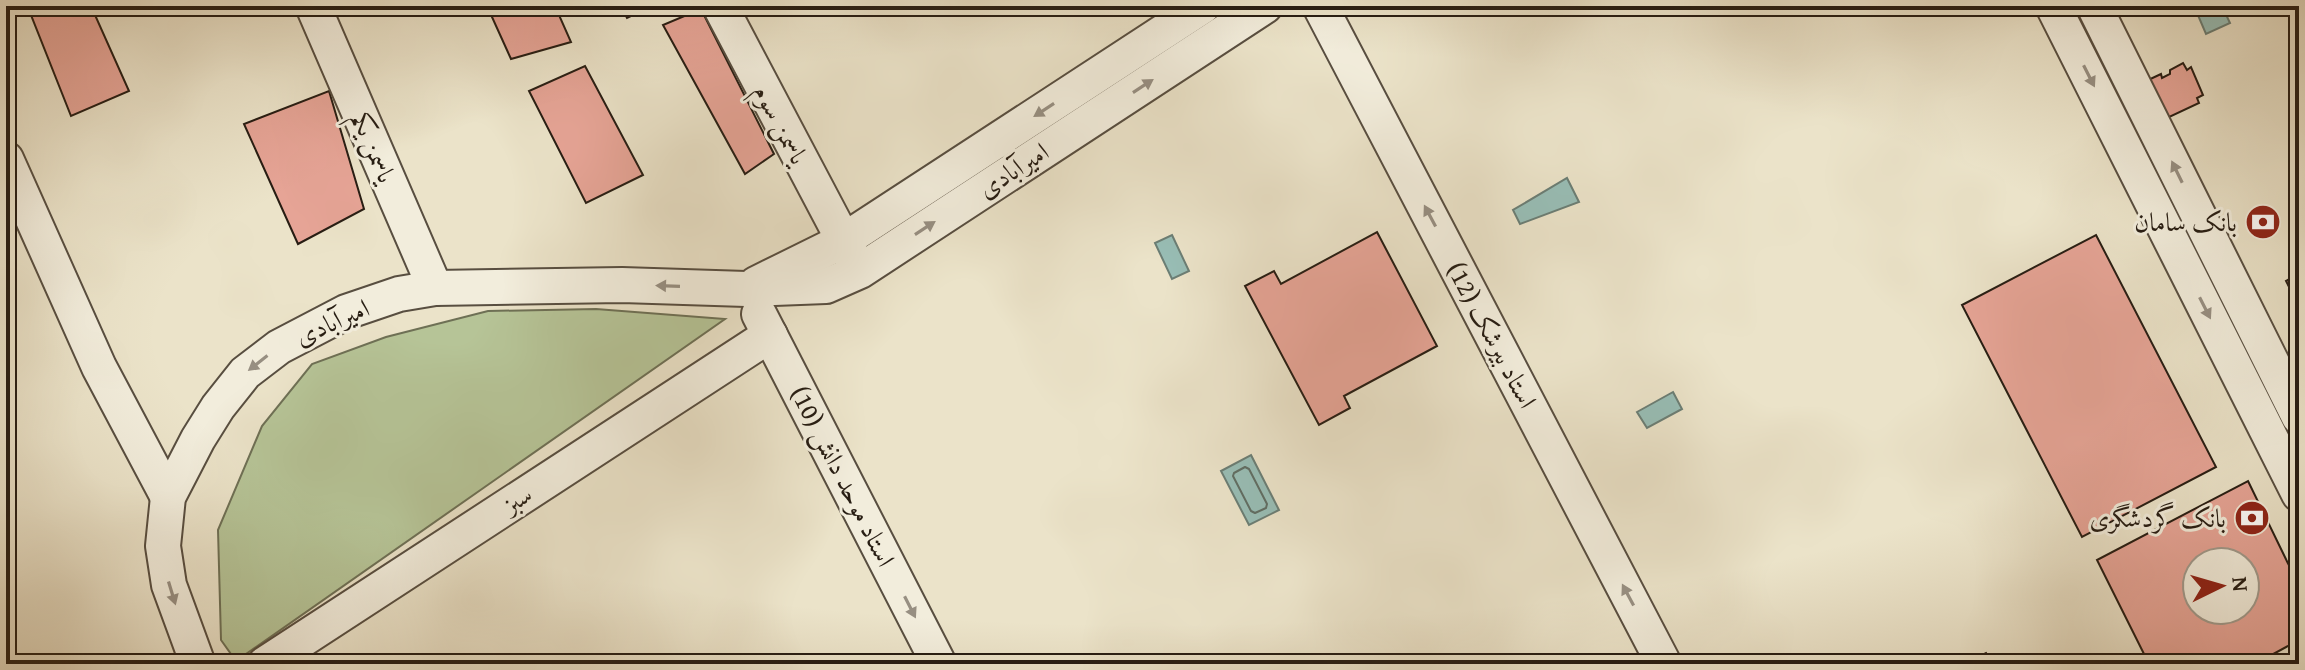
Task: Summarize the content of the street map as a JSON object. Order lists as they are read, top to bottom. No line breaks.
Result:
{"streets":{"street":["یاسمن سوم","یاسمن یکم","امیرآبادی","استاد بیرشک (12)","استاد موحد دانش (10)","سبز"]},"crossings":[["یاسمن سوم","امیرآبادی"],["یاسمن یکم","امیرآبادی"],["امیرآبادی","استاد موحد دانش (10)"],["استاد موحد دانش (10)","سبز"]],"one_way":["استاد بیرشک (12)","استاد موحد دانش (10)"],"places":{"bank":["بانک سامان","بانک گردشگری"]},"north":"right"}
